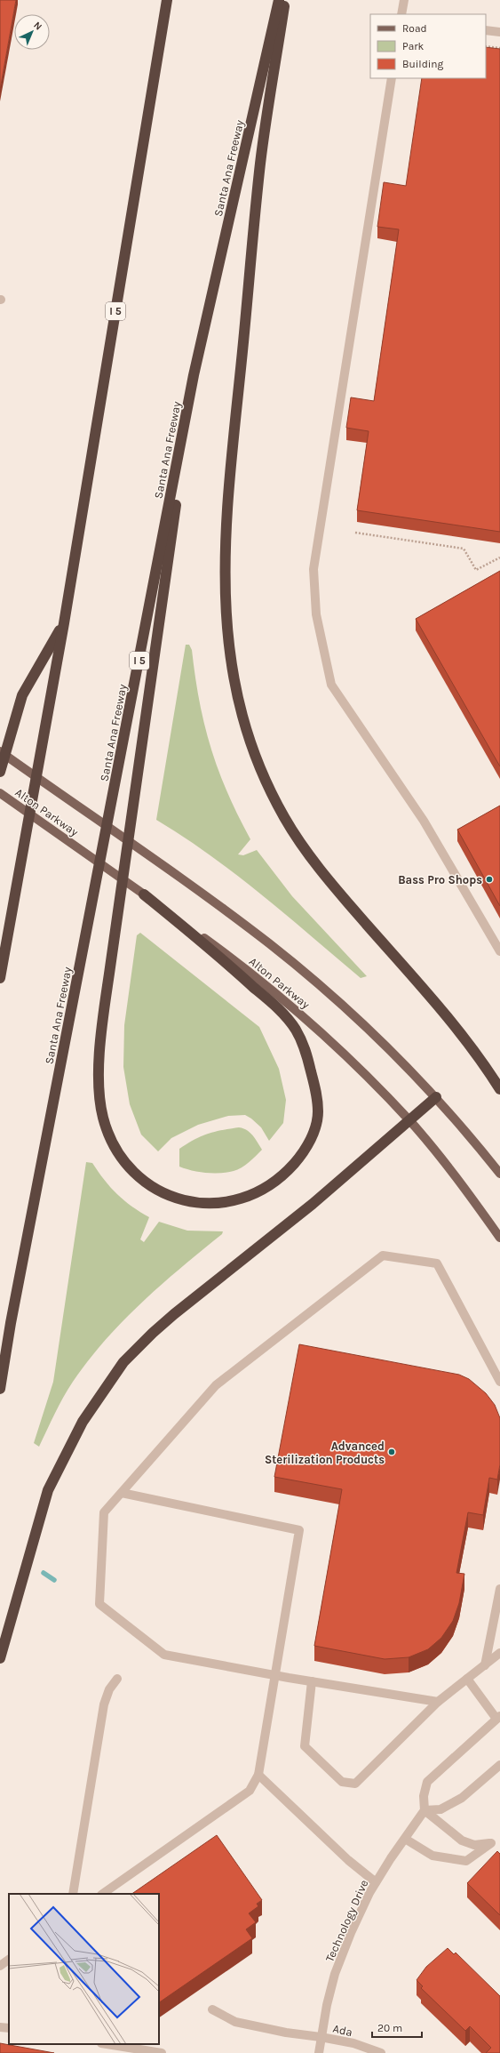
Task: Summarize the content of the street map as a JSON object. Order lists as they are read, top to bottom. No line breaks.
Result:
{"streets":{"highway":["Santa Ana Freeway","I 5"],"main road":["Alton Parkway"],"street":["Technology Drive","Ada"]},"crossings":[["Technology Drive","Ada"]],"places":["Bass Pro Shops","Advanced Sterilization Products"],"legend":["Road","Park","Building"],"scale_bar":"20 m","north":"top right"}
